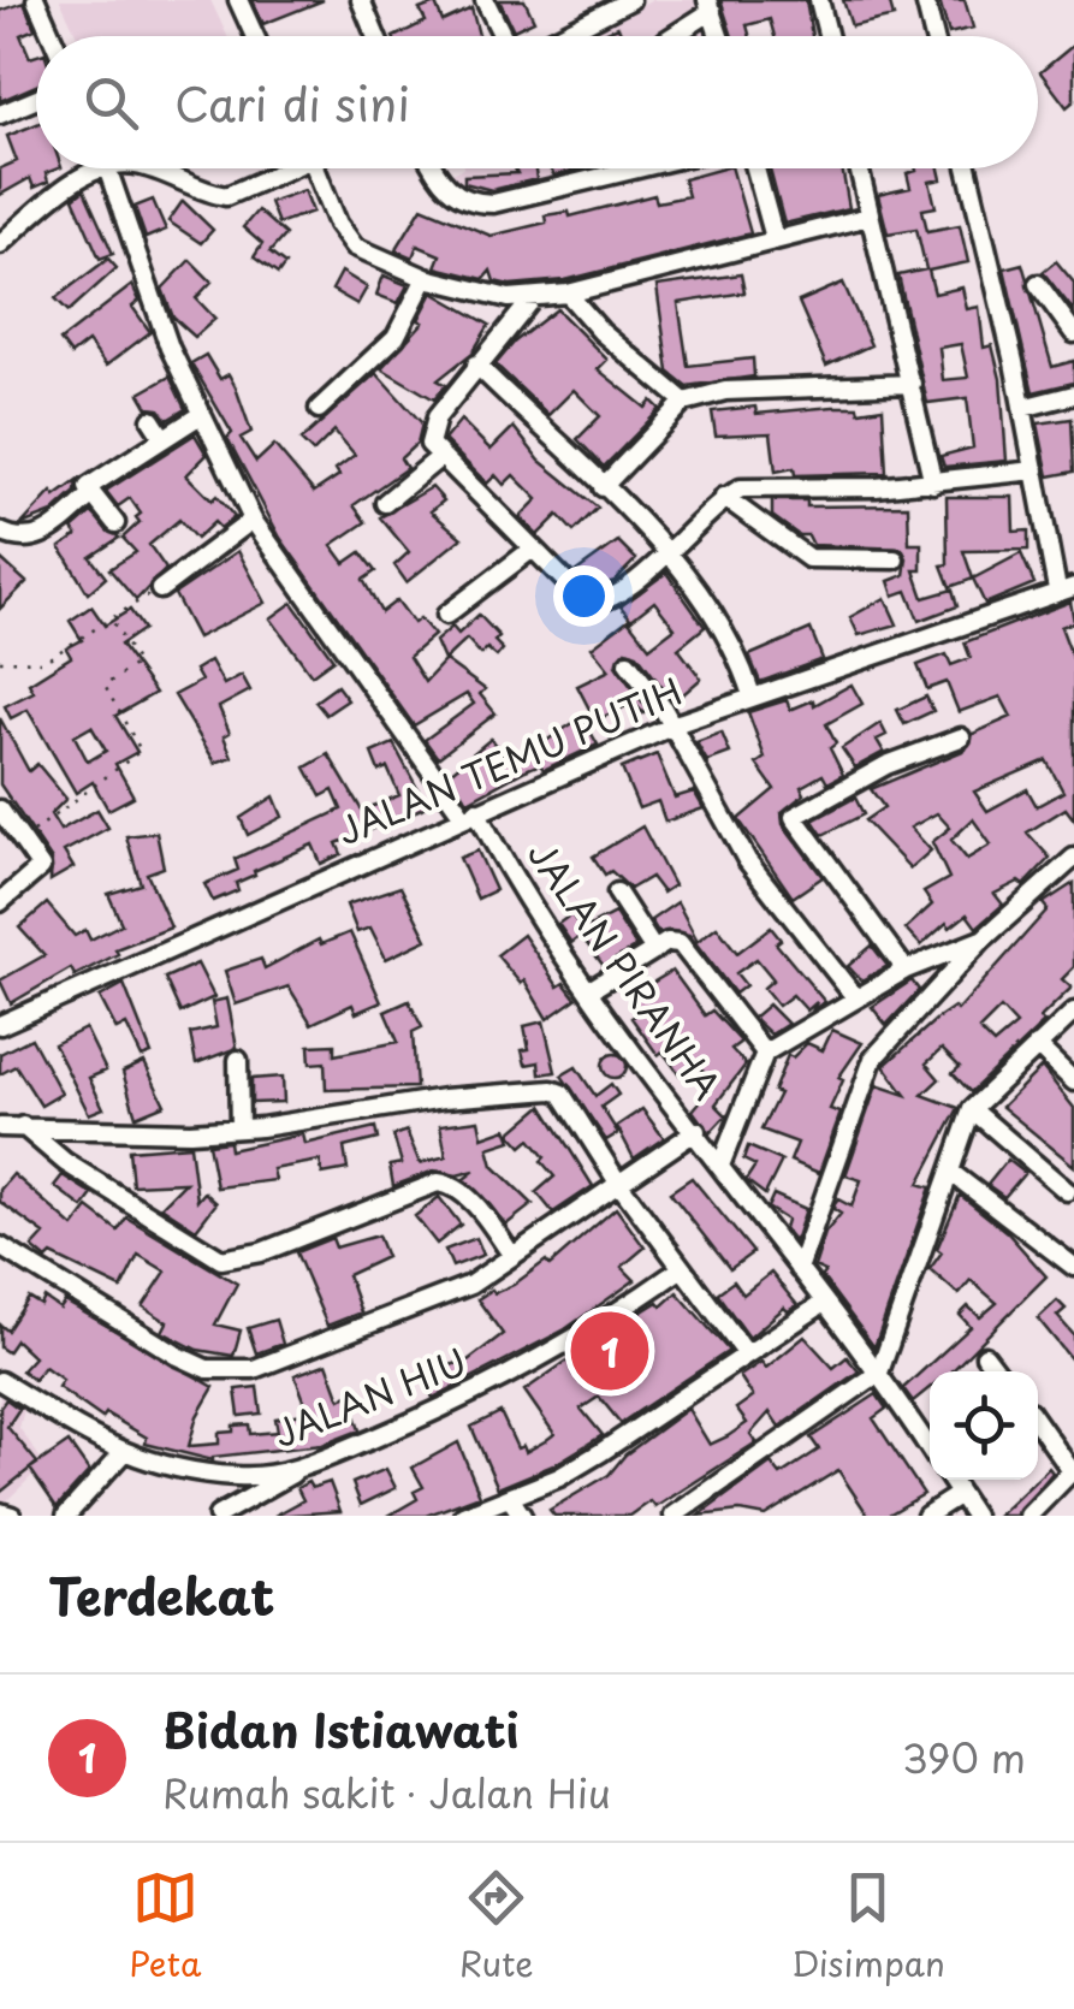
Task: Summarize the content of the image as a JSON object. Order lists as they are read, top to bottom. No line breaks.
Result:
{"streets":{"street":["JALAN TEMU PUTIH","JALAN PIRANHA","JALAN HIU"]},"crossings":[["JALAN TEMU PUTIH","JALAN PIRANHA"]],"page":{"search":"Cari di sini","pins":"1","heading":"Terdekat","list":[{"mark":"1","name":"Bidan Istiawati","note":"Rumah sakit · Jalan Hiu","value":"390 m"}],"nav":["Peta","Rute","Disimpan"]}}
